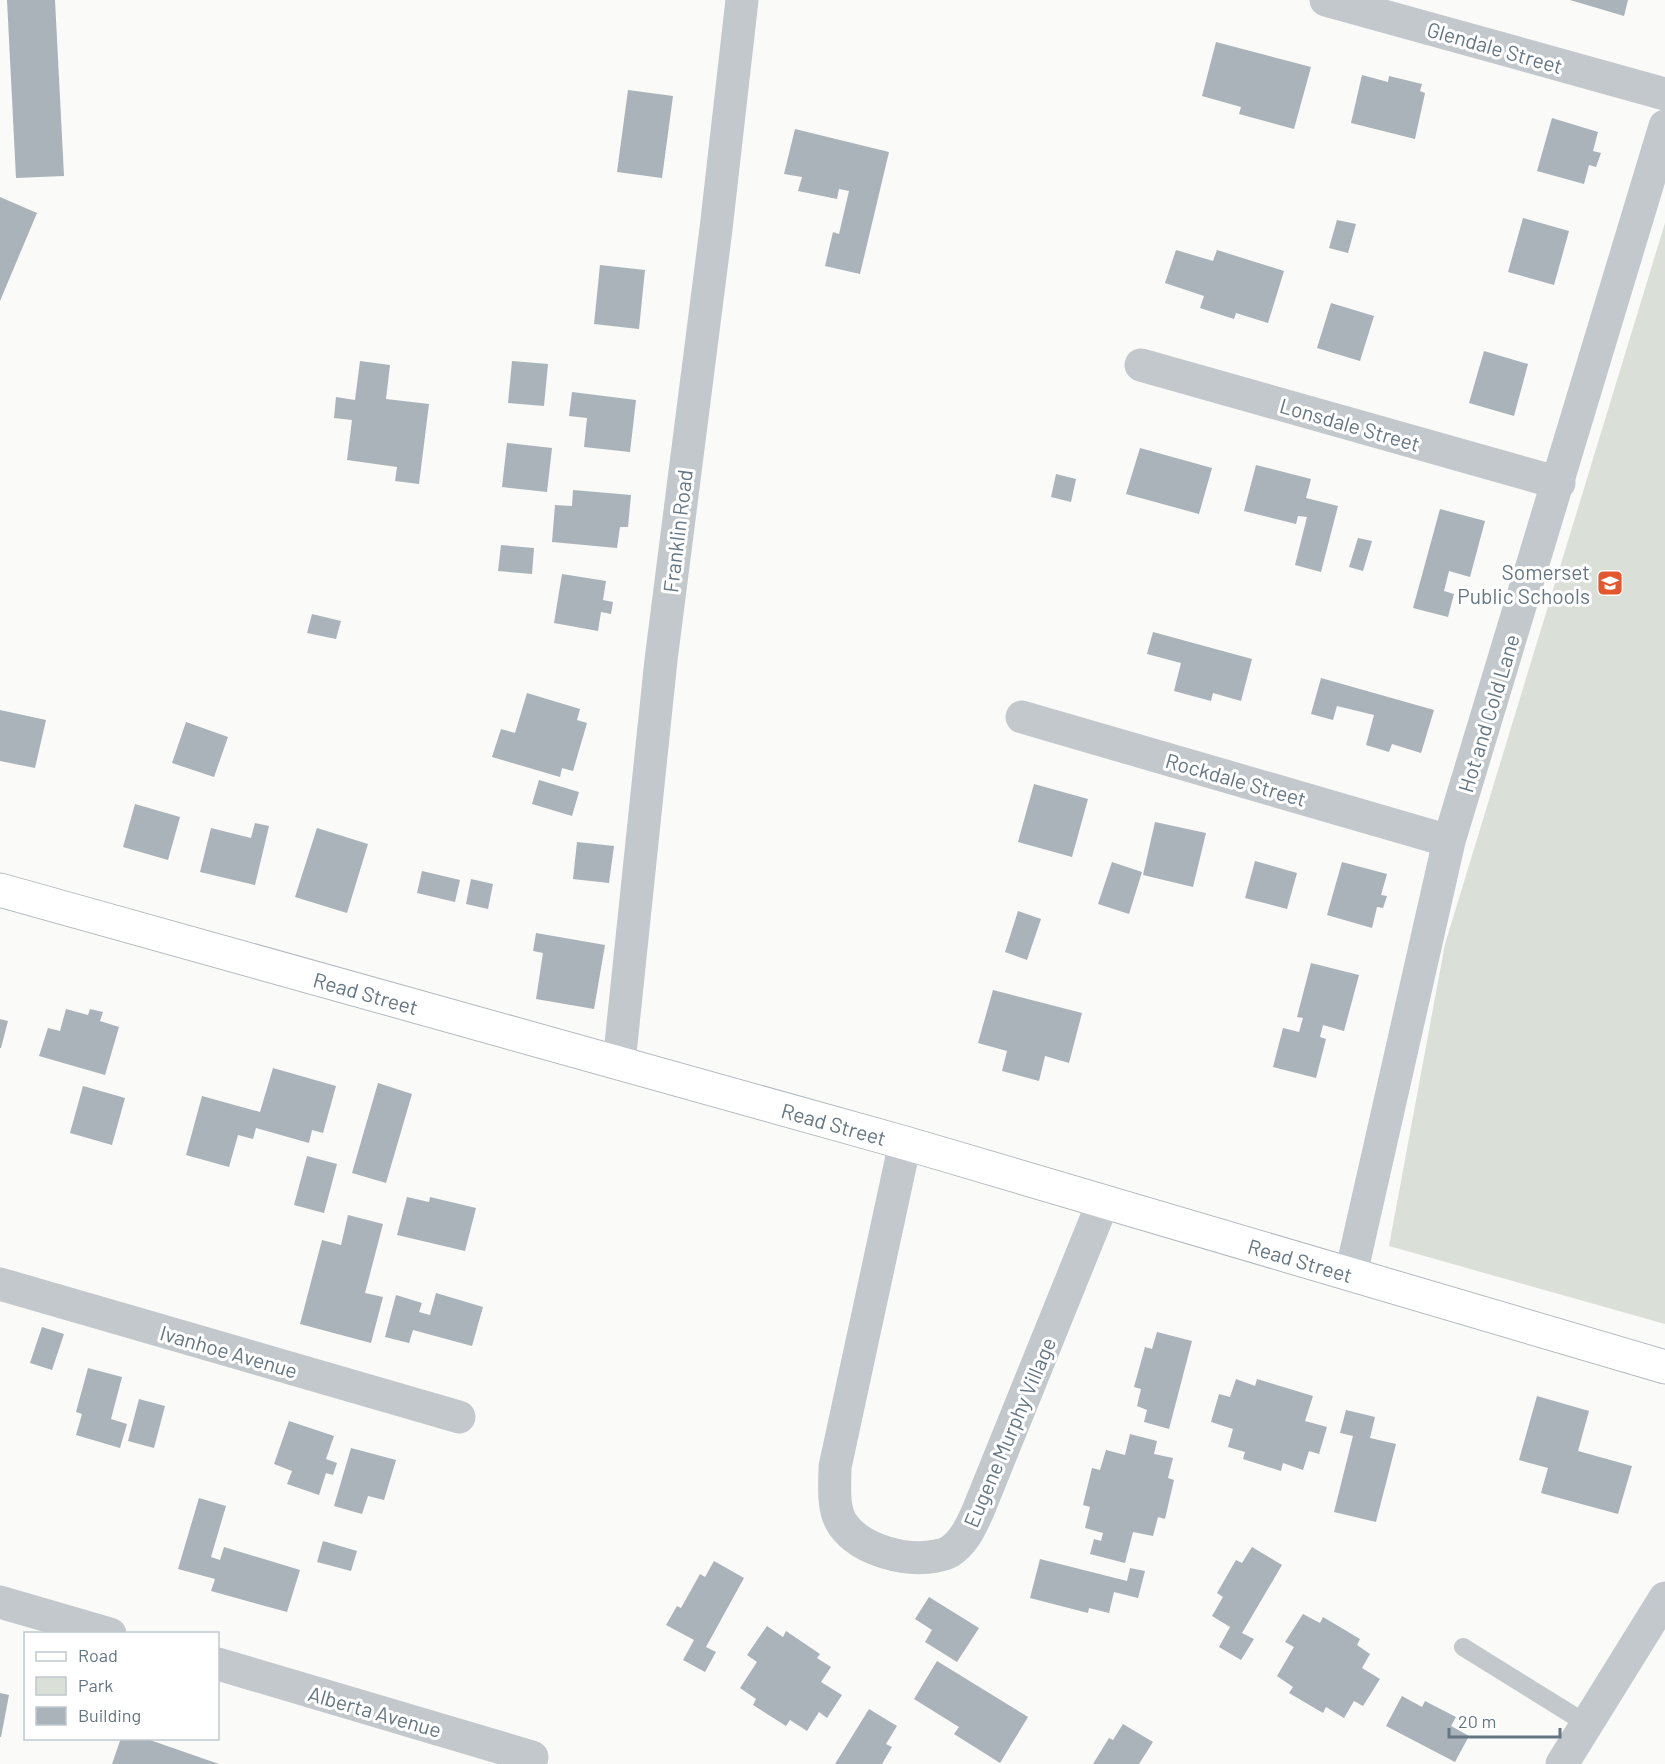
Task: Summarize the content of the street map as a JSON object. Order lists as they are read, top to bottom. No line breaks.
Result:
{"streets":{"main road":["Read Street"],"street":["Glendale Street","Lonsdale Street","Franklin Road","Hot and Cold Lane","Rockdale Street","Ivanhoe Avenue","Eugene Murphy Village","Alberta Avenue"]},"crossings":[["Lonsdale Street","Hot and Cold Lane"],["Franklin Road","Read Street"],["Hot and Cold Lane","Rockdale Street"],["Hot and Cold Lane","Read Street"],["Read Street","Eugene Murphy Village"]],"places":{"school or university":["Somerset Public Schools"]},"legend":["Road","Park","Building"],"scale_bar":"20 m"}
